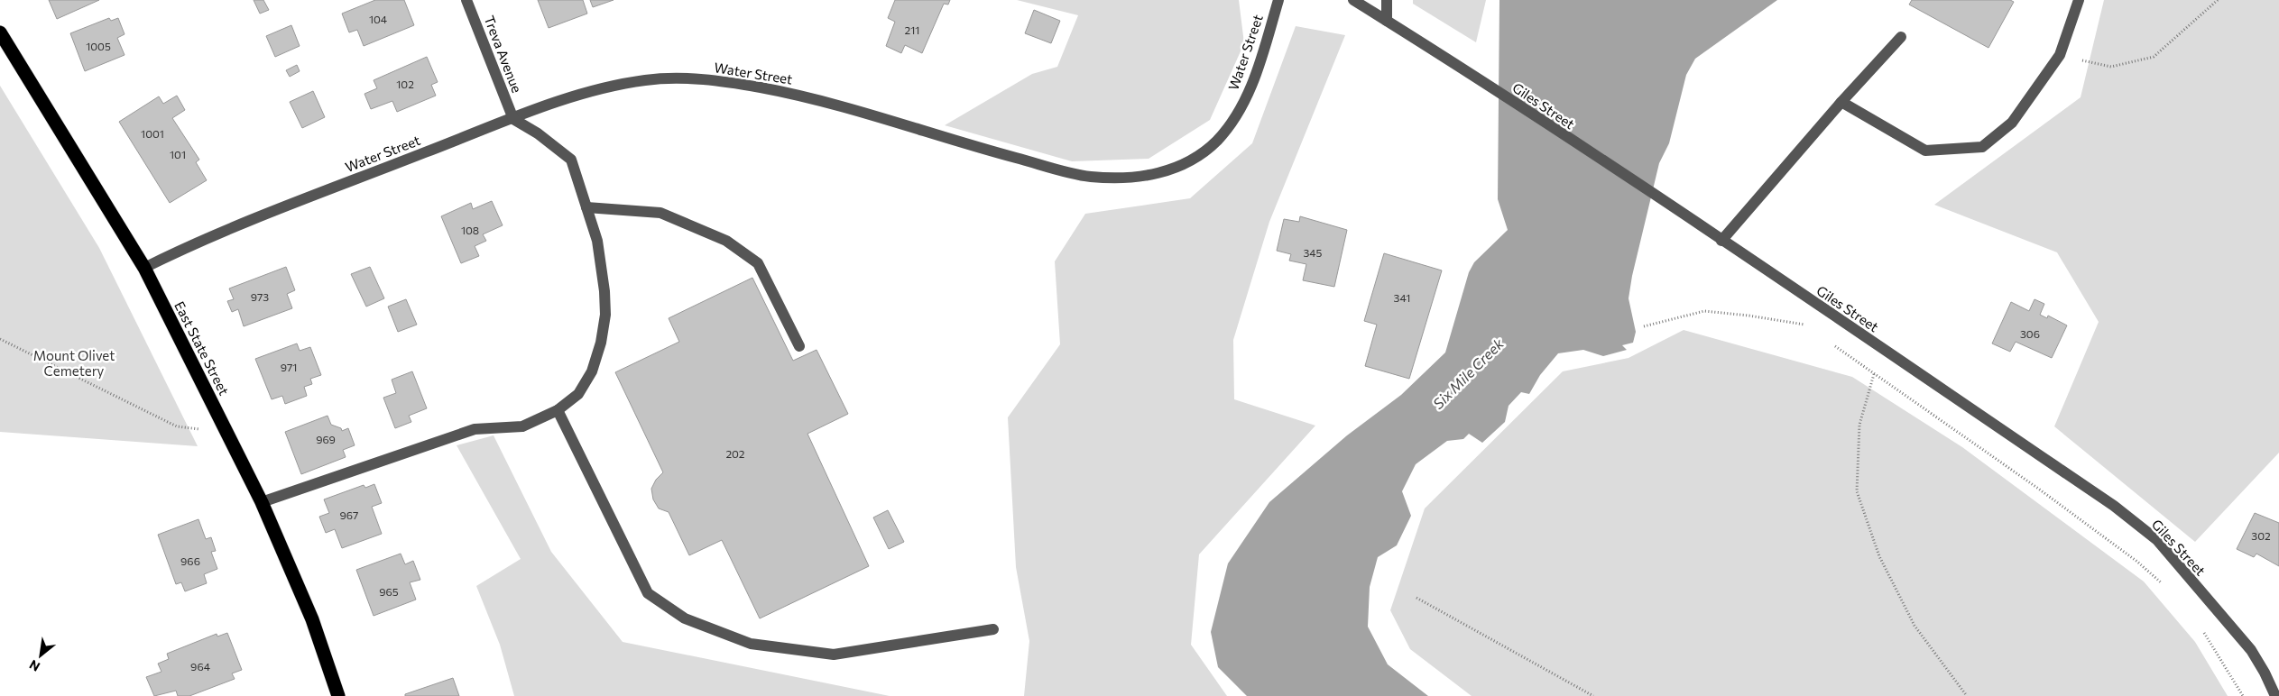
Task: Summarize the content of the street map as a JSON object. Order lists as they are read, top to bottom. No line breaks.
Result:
{"streets":{"highway":["East State Street"],"street":["Water Street","Treva Avenue","Giles Street"]},"crossings":[["Water Street","Treva Avenue"],["Water Street","East State Street"]],"water":["Six Mile Creek"],"parks":["Mount Olivet Cemetery"],"house_numbers":["104","211","1005","102","1001","101","108","345","973","341","306","971","969","202","967","302","966","965","964"],"north":"bottom left"}
